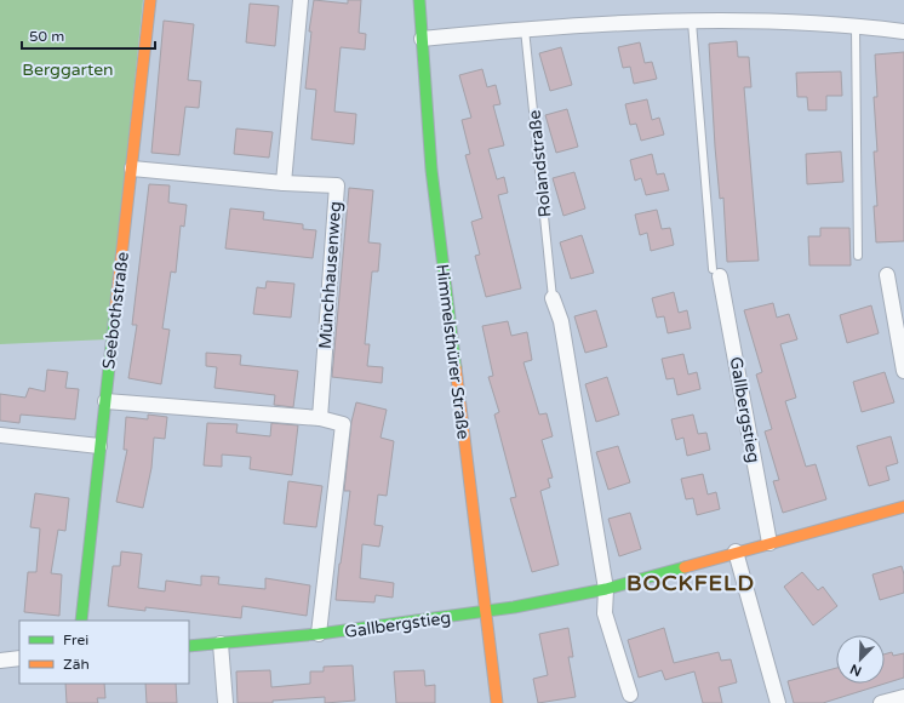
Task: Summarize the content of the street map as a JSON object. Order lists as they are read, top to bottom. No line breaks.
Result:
{"streets":{"street":["Münchhausenweg","Seebothstraße","Himmelsthürer Straße","Gallbergstieg"],"lane":["Rolandstraße"]},"crossings":[["Münchhausenweg","Seebothstraße"],["Himmelsthürer Straße","Gallbergstieg"]],"districts":["BOCKFELD"],"parks":["Berggarten"],"legend":["Frei","Zäh"],"scale_bar":"50 m","north":"bottom left"}
